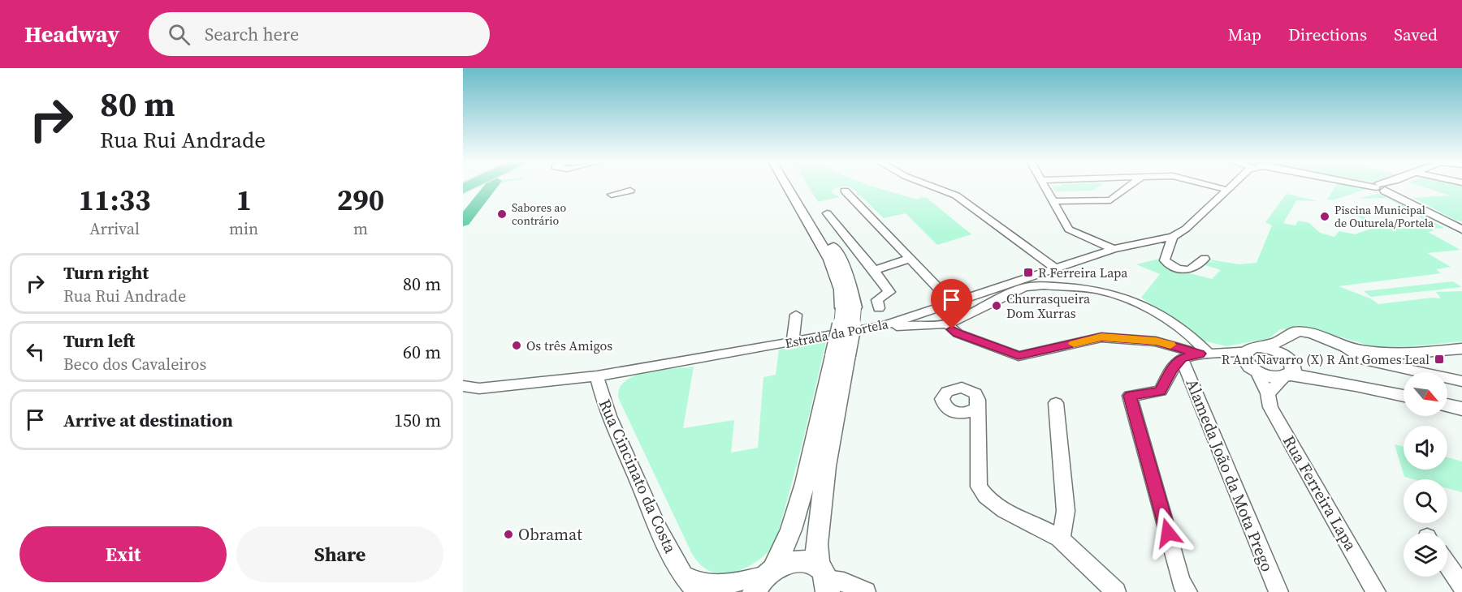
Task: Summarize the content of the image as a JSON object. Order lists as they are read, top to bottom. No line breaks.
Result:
{"streets":{"street":["Estrada da Portela","Alameda João da Mota Prego","Rua Cincinato da Costa","Rua Ferreira Lapa"]},"crossings":[["Estrada da Portela","Rua Cincinato da Costa"]],"places":{"other":["Sabores ao contrário","Piscina Municipal de Outurela/Portela","Churrasqueira Dom Xurras","Os três Amigos","Obramat"],"transit":["R Ferreira Lapa","R Ant Navarro (X) R Ant Gomes Leal"]},"north":"bottom right","page":{"header":"Headway","search":"Search here","nav":["Map","Directions","Saved"],"turn":["80 m","Rua Rui Andrade"],"eta":["11:33","Arrival","1","min","290","m"],"list":[{"name":"Turn right","note":"Rua Rui Andrade","value":"80 m"},{"name":"Turn left","note":"Beco dos Cavaleiros","value":"60 m"},{"name":"Arrive at destination","value":"150 m"}],"buttons":["Exit","Share"]}}
